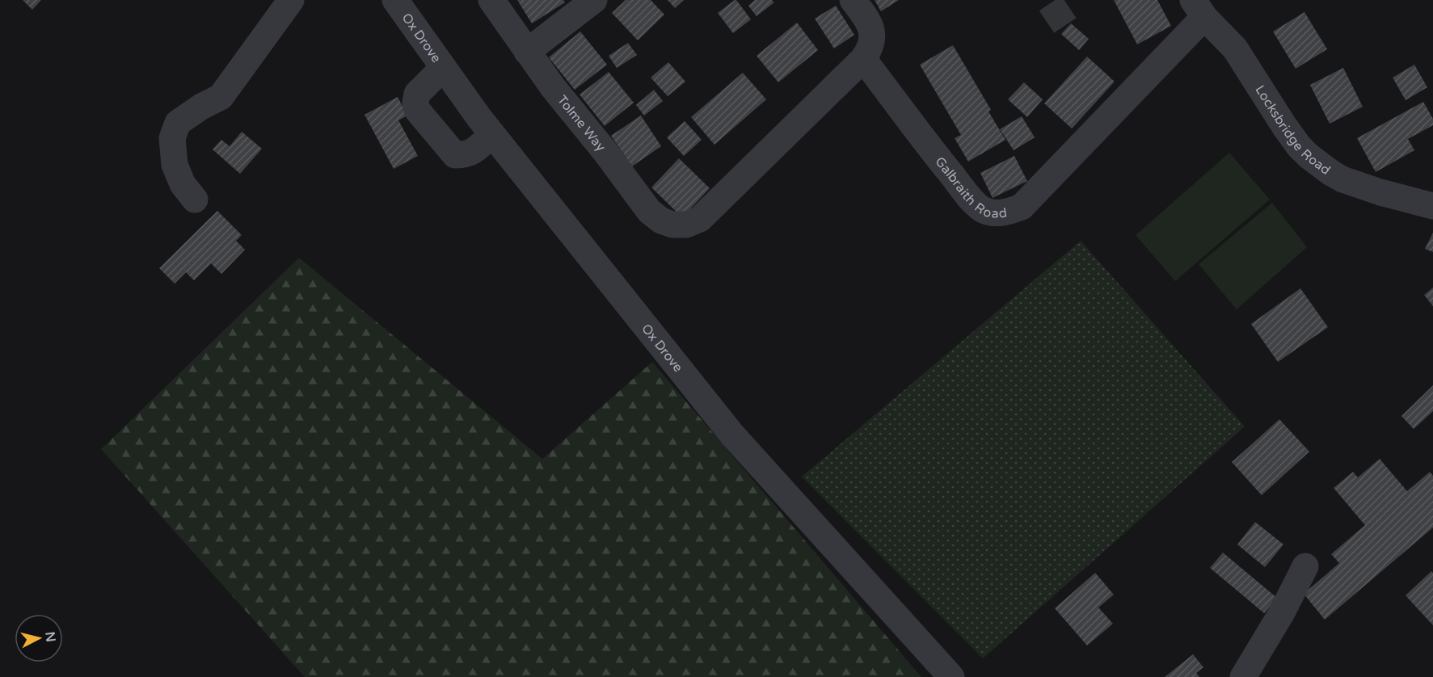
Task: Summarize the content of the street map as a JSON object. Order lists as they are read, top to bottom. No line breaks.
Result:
{"streets":{"street":["Ox Drove","Tolme Way","Locksbridge Road","Galbraith Road"]},"crossings":[["Tolme Way","Galbraith Road"],["Locksbridge Road","Galbraith Road"]],"north":"right"}
